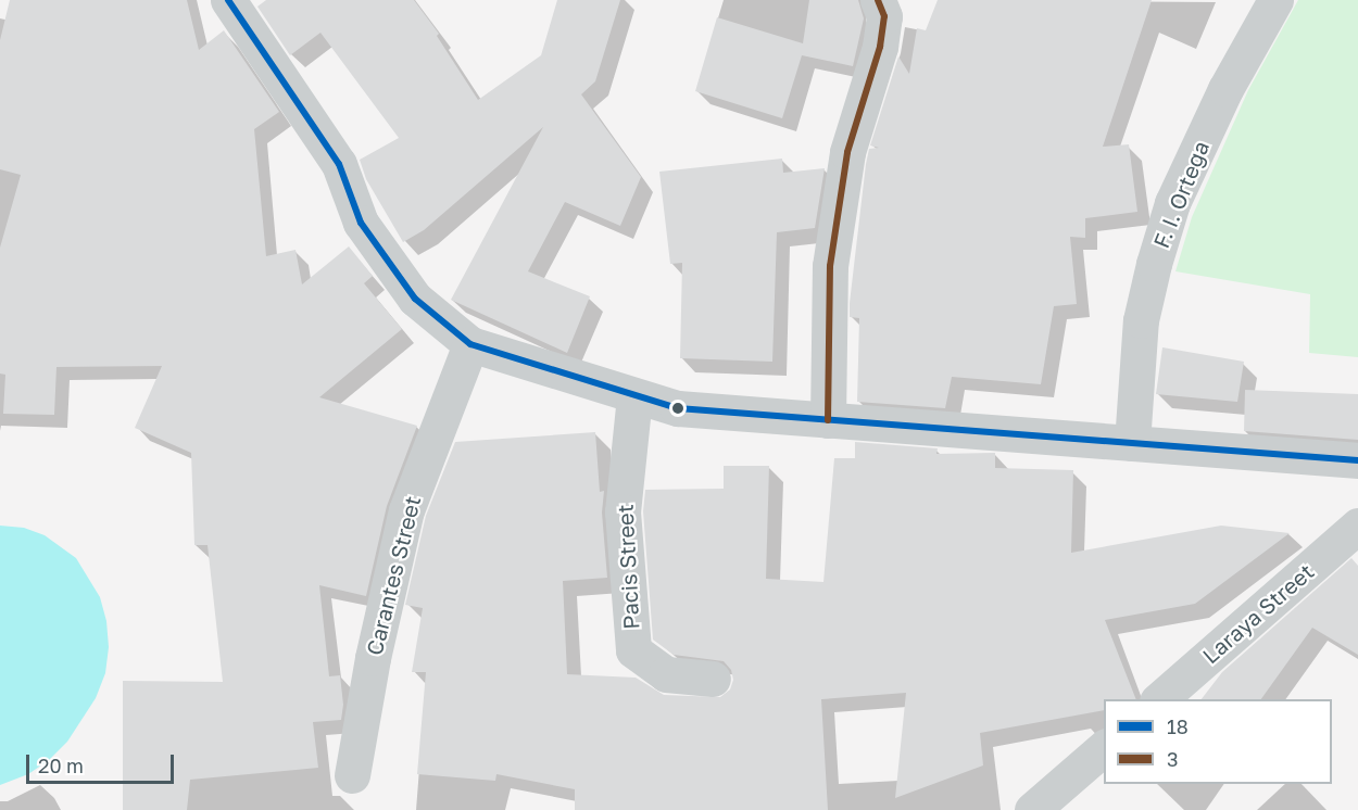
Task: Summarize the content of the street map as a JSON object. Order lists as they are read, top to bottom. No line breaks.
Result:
{"streets":{"street":["F. I. Ortega","Pacis Street","Carantes Street","Laraya Street"]},"lines":["transit line 18","transit line 3"],"legend":["18","3"],"scale_bar":"20 m"}
